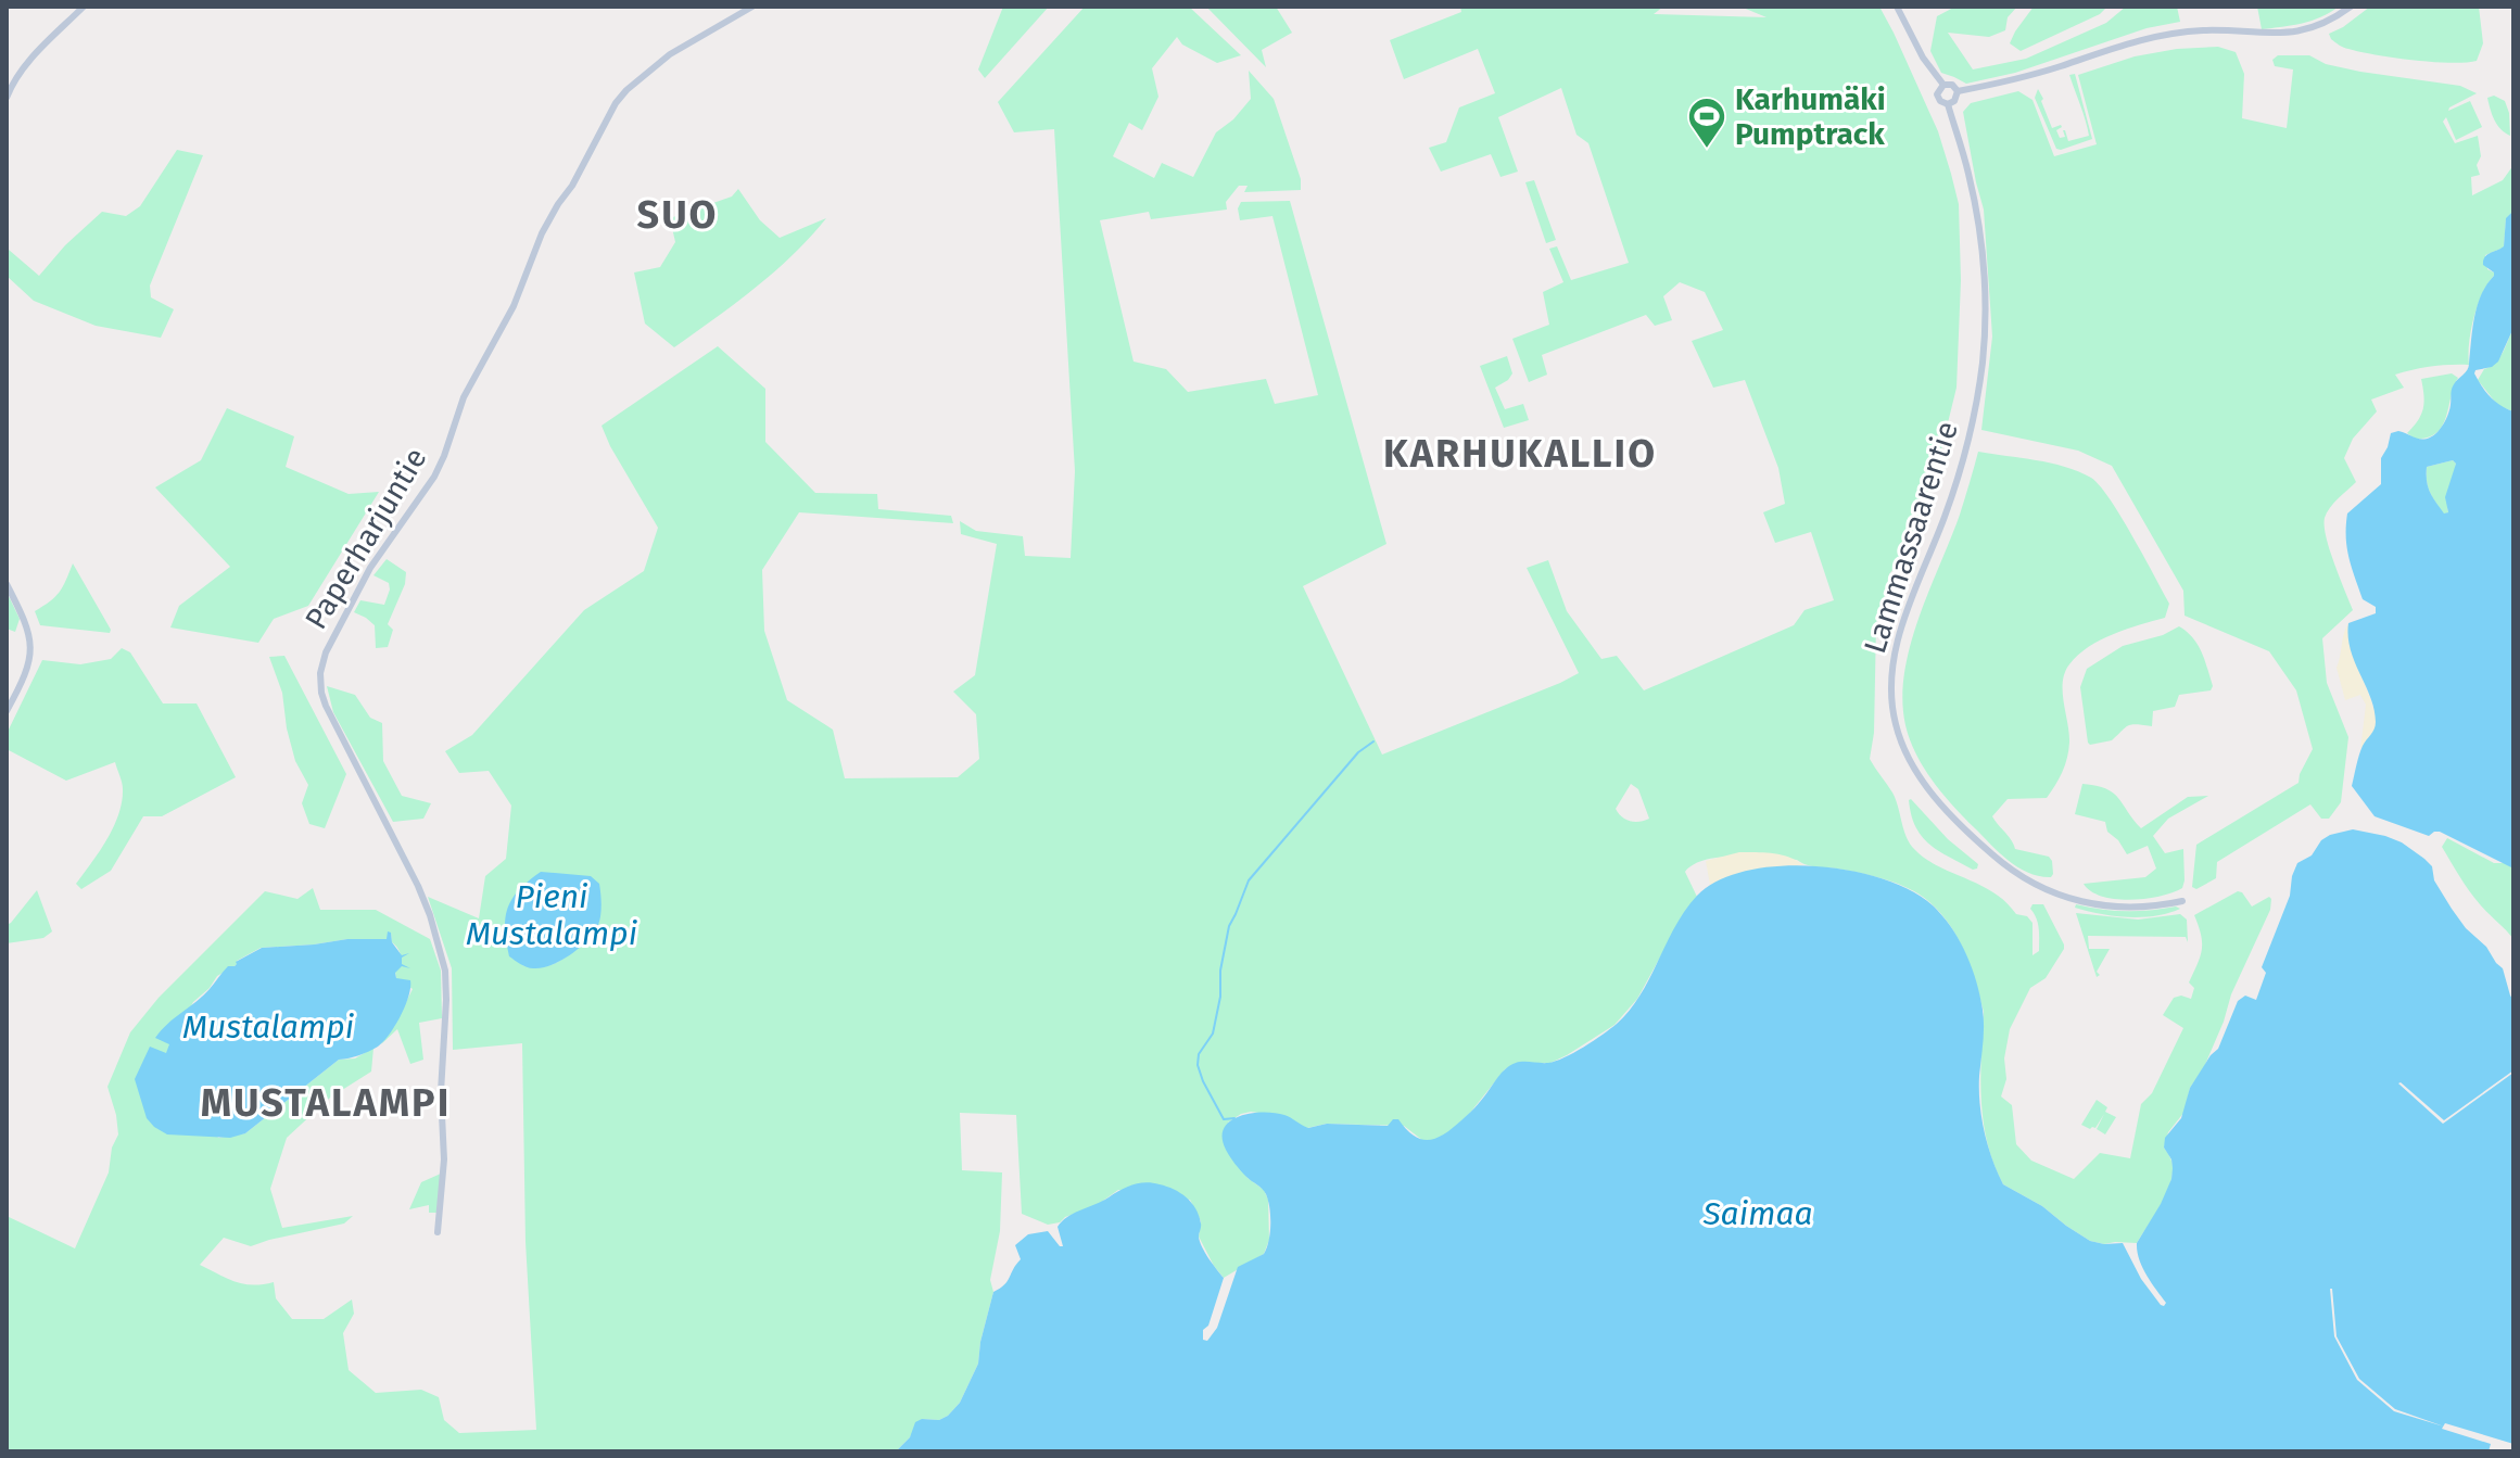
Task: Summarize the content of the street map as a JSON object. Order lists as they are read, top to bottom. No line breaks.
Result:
{"streets":{"street":["Lammassaarentie","Paperharjuntie"]},"districts":["SUO","KARHUKALLIO","MUSTALAMPI"],"water":["Pieni Mustalampi","Mustalampi","Saimaa"],"places":{"sports":["Karhumäki Pumptrack"]}}
